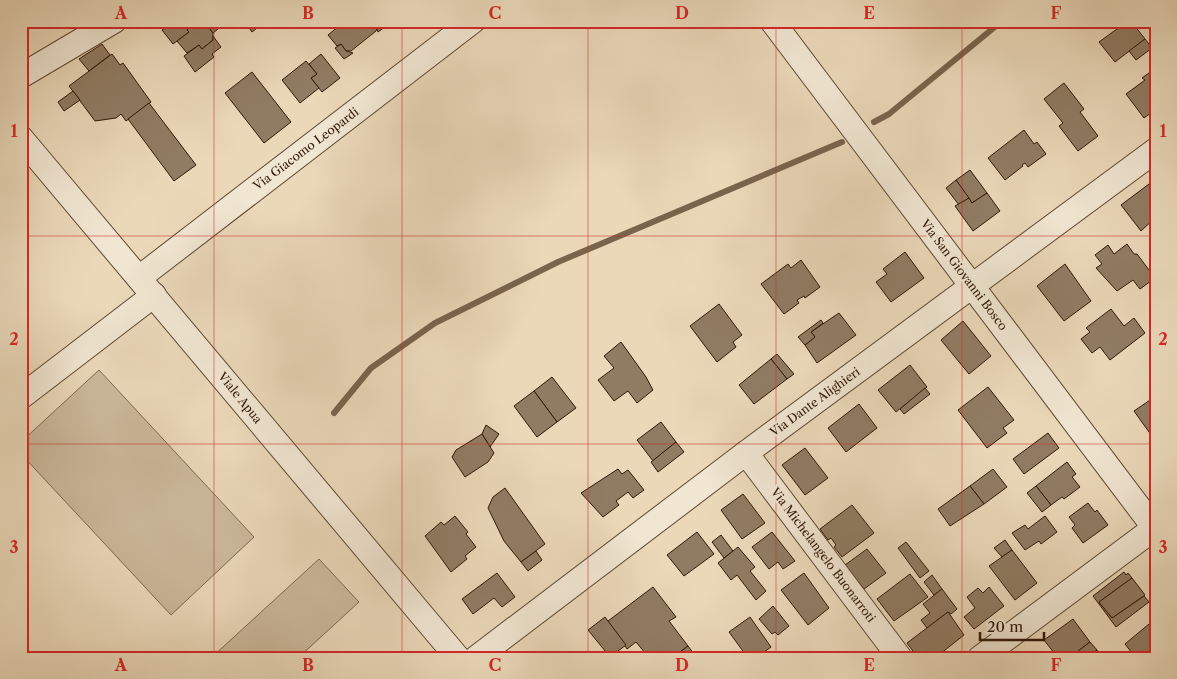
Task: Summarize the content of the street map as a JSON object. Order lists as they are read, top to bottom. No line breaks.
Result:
{"streets":{"street":["Via Giacomo Leopardi","Via San Giovanni Bosco","Viale Apua","Via Dante Alighieri","Via Michelangelo Buonarroti"]},"crossings":[["Via Giacomo Leopardi","Viale Apua"],["Via San Giovanni Bosco","Via Dante Alighieri"],["Via Dante Alighieri","Via Michelangelo Buonarroti"]],"scale_bar":"20 m","grid":{"columns":["A","B","C","D","E","F"],"rows":["1","2","3"]}}
